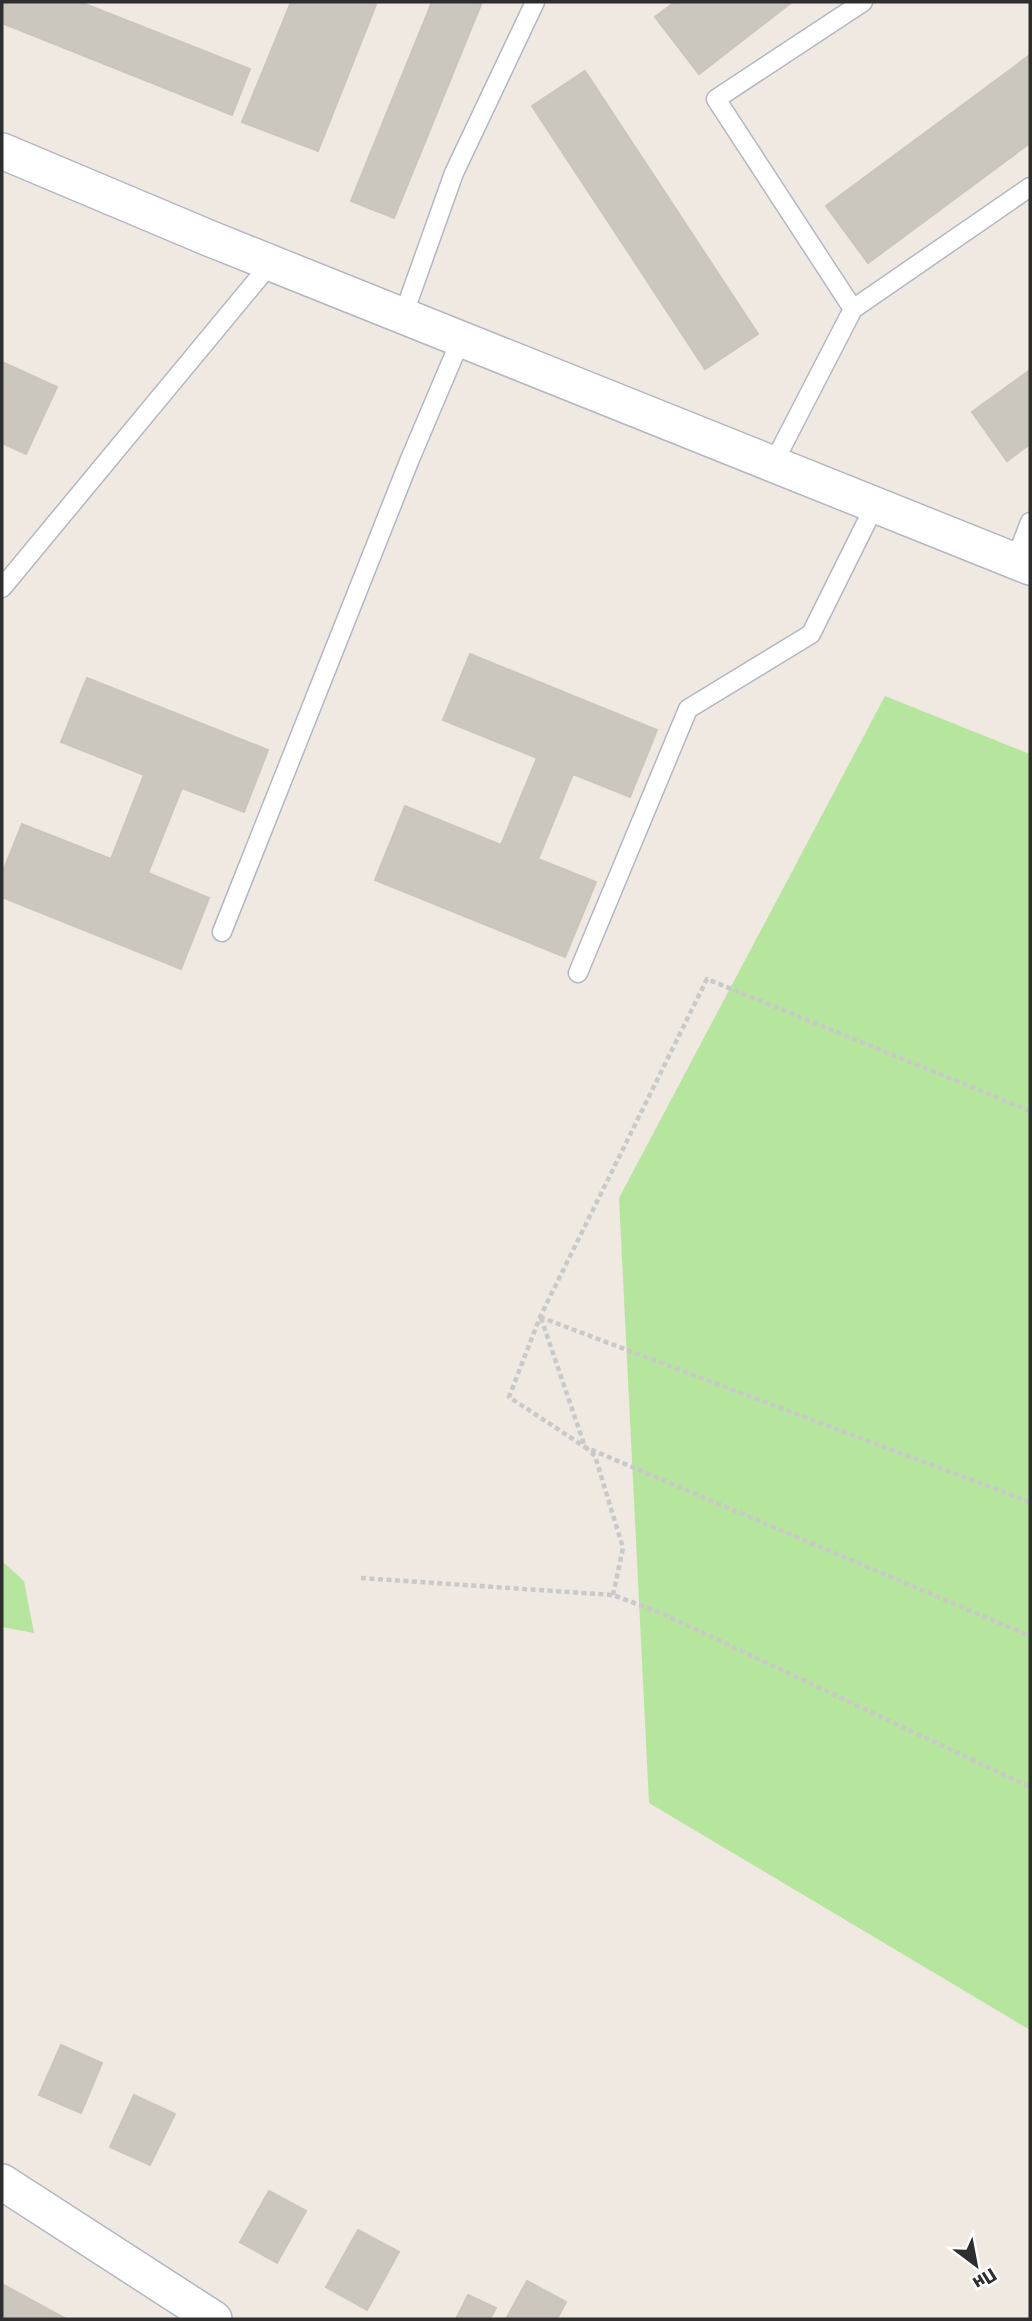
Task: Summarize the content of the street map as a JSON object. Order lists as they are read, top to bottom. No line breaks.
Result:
{"north":"bottom right"}
